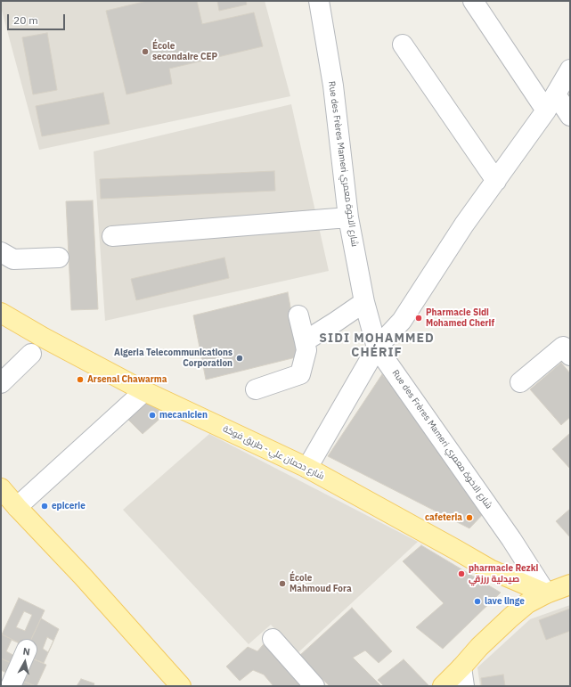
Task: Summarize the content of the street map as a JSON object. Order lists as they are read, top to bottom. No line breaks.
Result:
{"streets":{"main road":["شارع دحمان علي - طريق فوكة"],"street":["Rue des Frères Mameri شارع الاخوة معمري"]},"crossings":[["Rue des Frères Mameri شارع الاخوة معمري","شارع دحمان علي - طريق فوكة"]],"districts":["SIDI MOHAMMED CHÉRIF"],"places":["École secondaire CEP","Pharmacie Sidi Mohamed Cherif","Algeria Telecommunications Corporation","Arsenal Chawarma","mecanicien","epicerie","cafeteria","pharmacie Rezki صيدلية ررزقي","École Mahmoud Fora","lave linge"],"scale_bar":"20 m","north":"top"}
